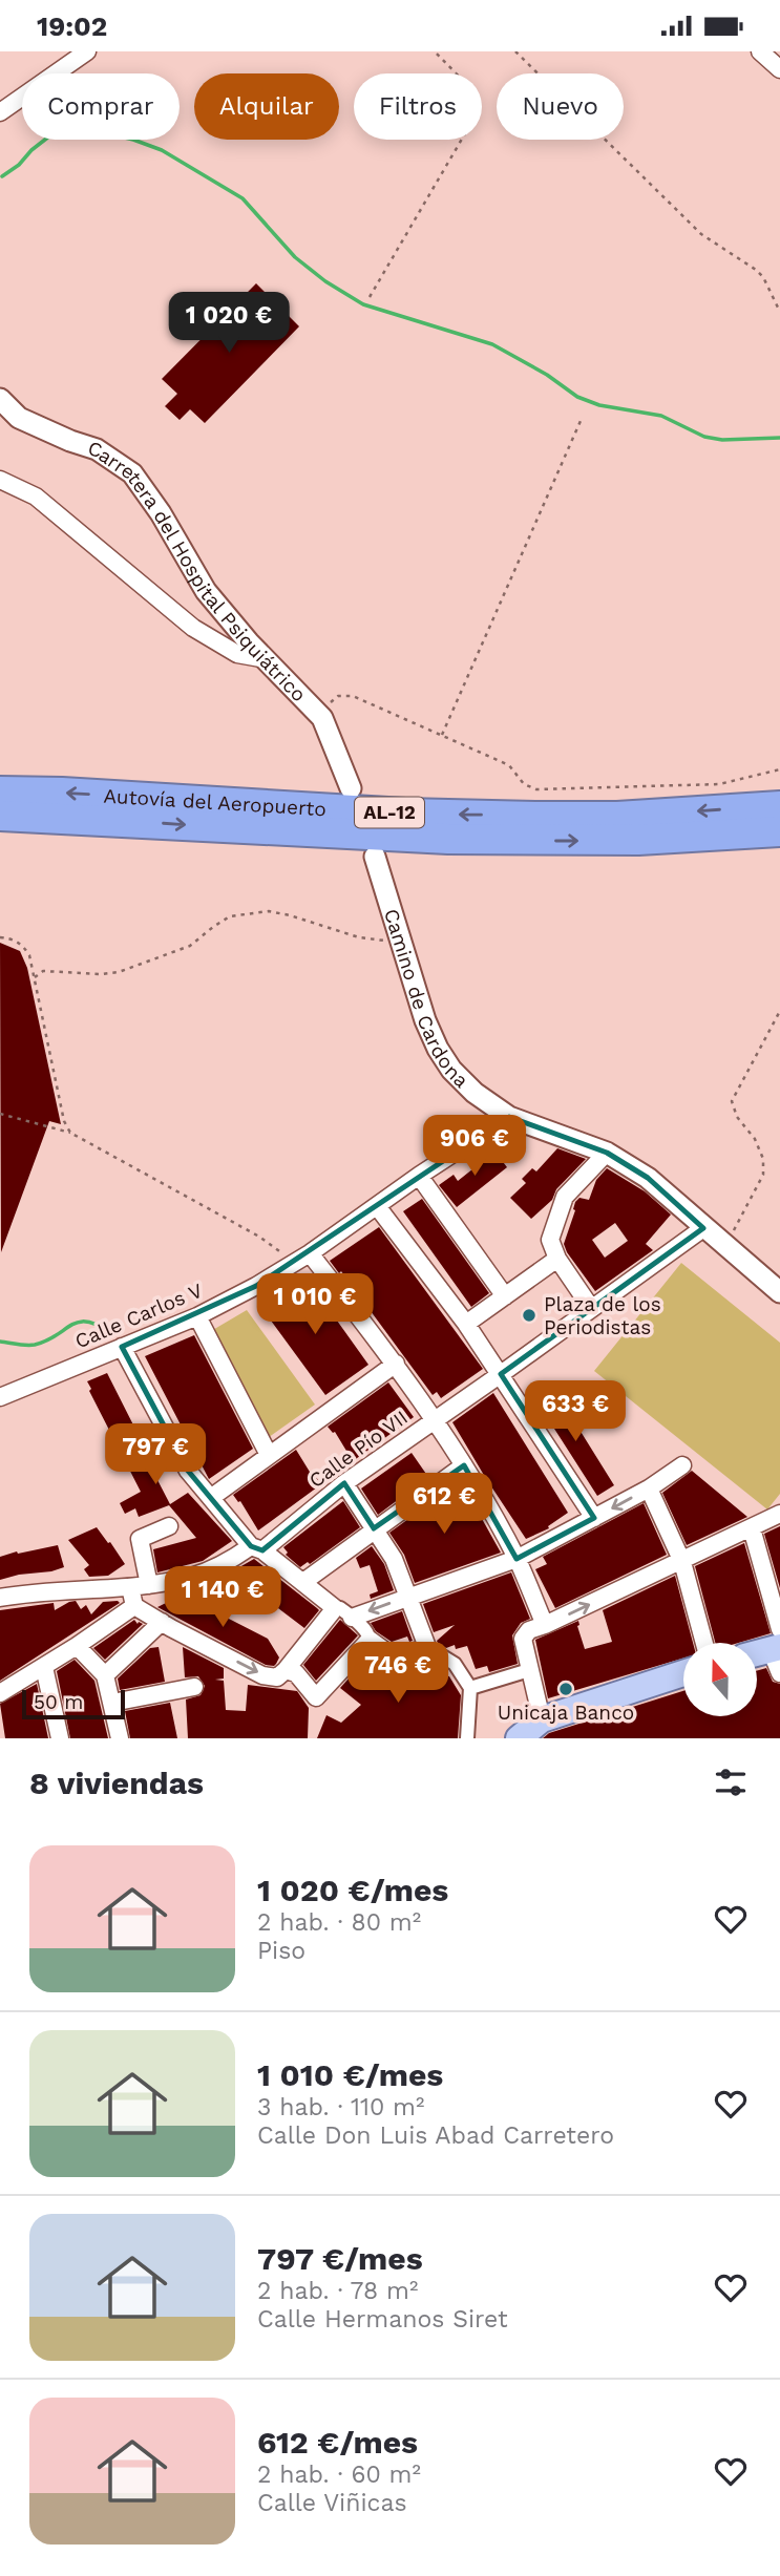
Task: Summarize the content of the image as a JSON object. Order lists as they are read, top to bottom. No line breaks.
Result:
{"streets":{"highway":["Autovía del Aeropuerto","AL-12"],"street":["Carretera del Hospital Psiquiátrico","Camino de Cardona","Calle Carlos V","Calle Pío VII"]},"crossings":[["Camino de Cardona","Calle Carlos V"],["Camino de Cardona","Calle Pío VII"]],"places":["Plaza de los Periodistas","Unicaja Banco"],"scale_bar":"50 m","north":"top","page":{"status":"19:02","chip":["Comprar","Alquilar","Filtros","Nuevo"],"price":["1 020 €","906 €","1 010 €","633 €","797 €","612 €","1 140 €","746 €"],"scale":"50 m","heading":"8 viviendas","list":[{"name":"1 020 €/mes","note":"2 hab. · 80 m² · Piso"},{"name":"1 010 €/mes","note":"3 hab. · 110 m² · Calle Don Luis Abad Carretero"},{"name":"797 €/mes","note":"2 hab. · 78 m² · Calle Hermanos Siret"},{"name":"612 €/mes","note":"2 hab. · 60 m² · Calle Viñicas"}]}}
